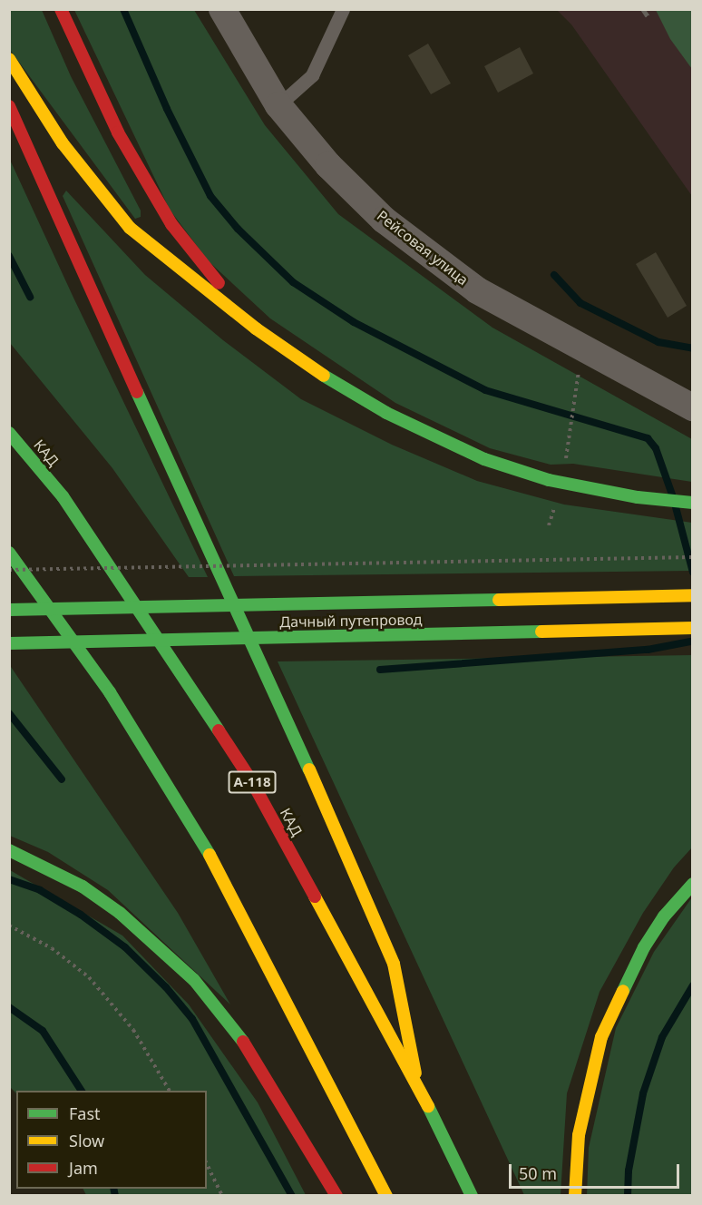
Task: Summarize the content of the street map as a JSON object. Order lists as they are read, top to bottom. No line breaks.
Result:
{"streets":{"main road":["КАД","Дачный путепровод","А-118"],"street":["Рейсовая улица"]},"legend":["Fast","Slow","Jam"],"scale_bar":"50 m"}
